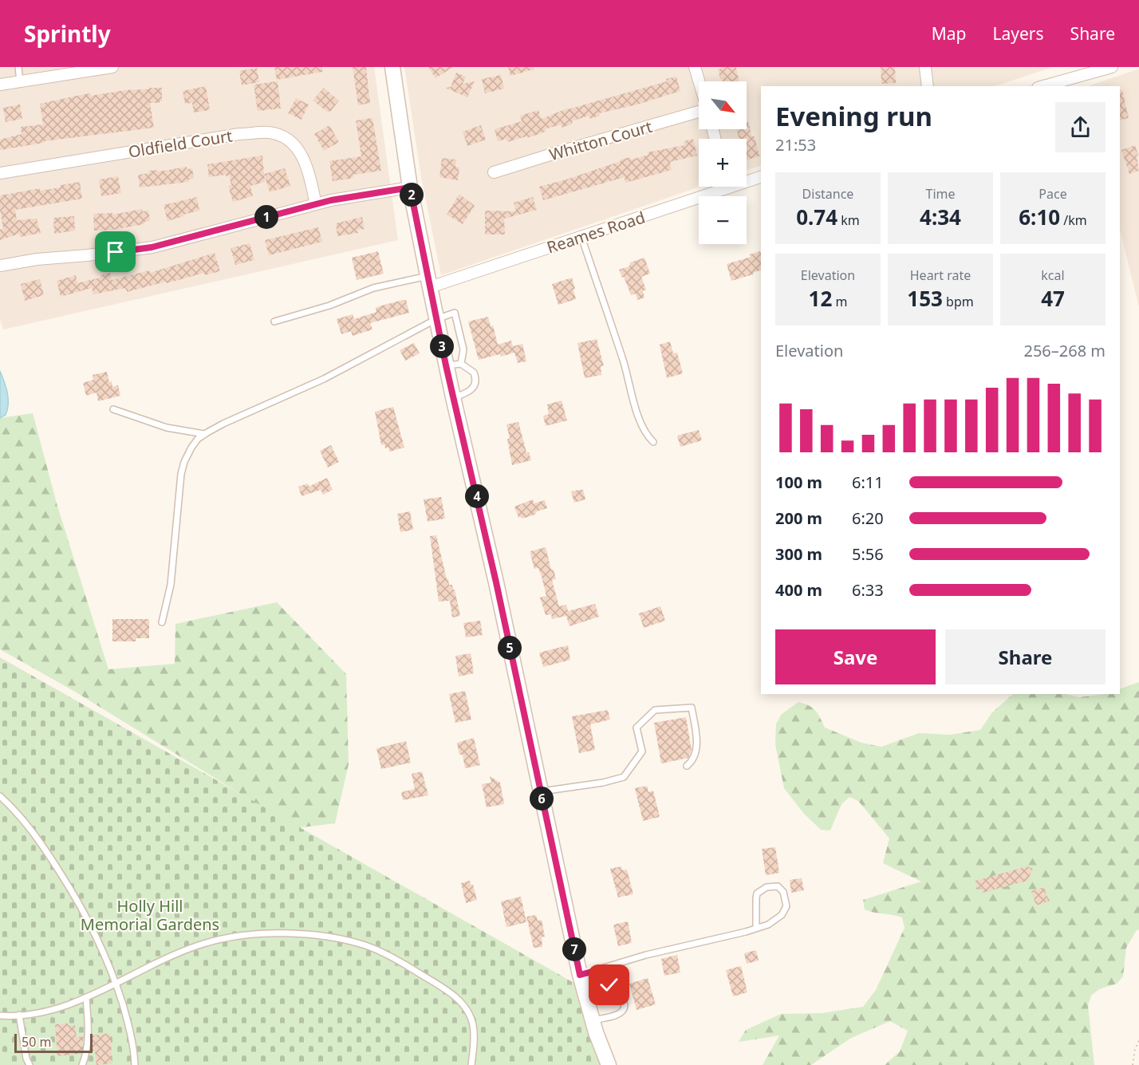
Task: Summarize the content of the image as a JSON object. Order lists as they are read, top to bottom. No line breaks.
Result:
{"streets":{"street":["Whitton Court","Oldfield Court","Reames Road"]},"parks":["Holly Hill Memorial Gardens"],"scale_bar":"50 m","north":"bottom right","page":{"header":"Sprintly","nav":["Map","Layers","Share"],"map_buttons":["+","−"],"heading":["Evening run","21:53"],"stats":[["Distance","0.74 km"],["Time","4:34"],["Pace","6:10 /km"],["Elevation","12 m"],["Heart rate","153 bpm"],["kcal","47"]],"pins":["2","1","3","4","5","6","7"],"chart":["Elevation","256–268 m"],"list":[{"name":"100 m","note":"6:11"},{"name":"200 m","note":"6:20"},{"name":"300 m","note":"5:56"},{"name":"400 m","note":"6:33"}],"buttons":["Save","Share"],"scale":"50 m"}}
